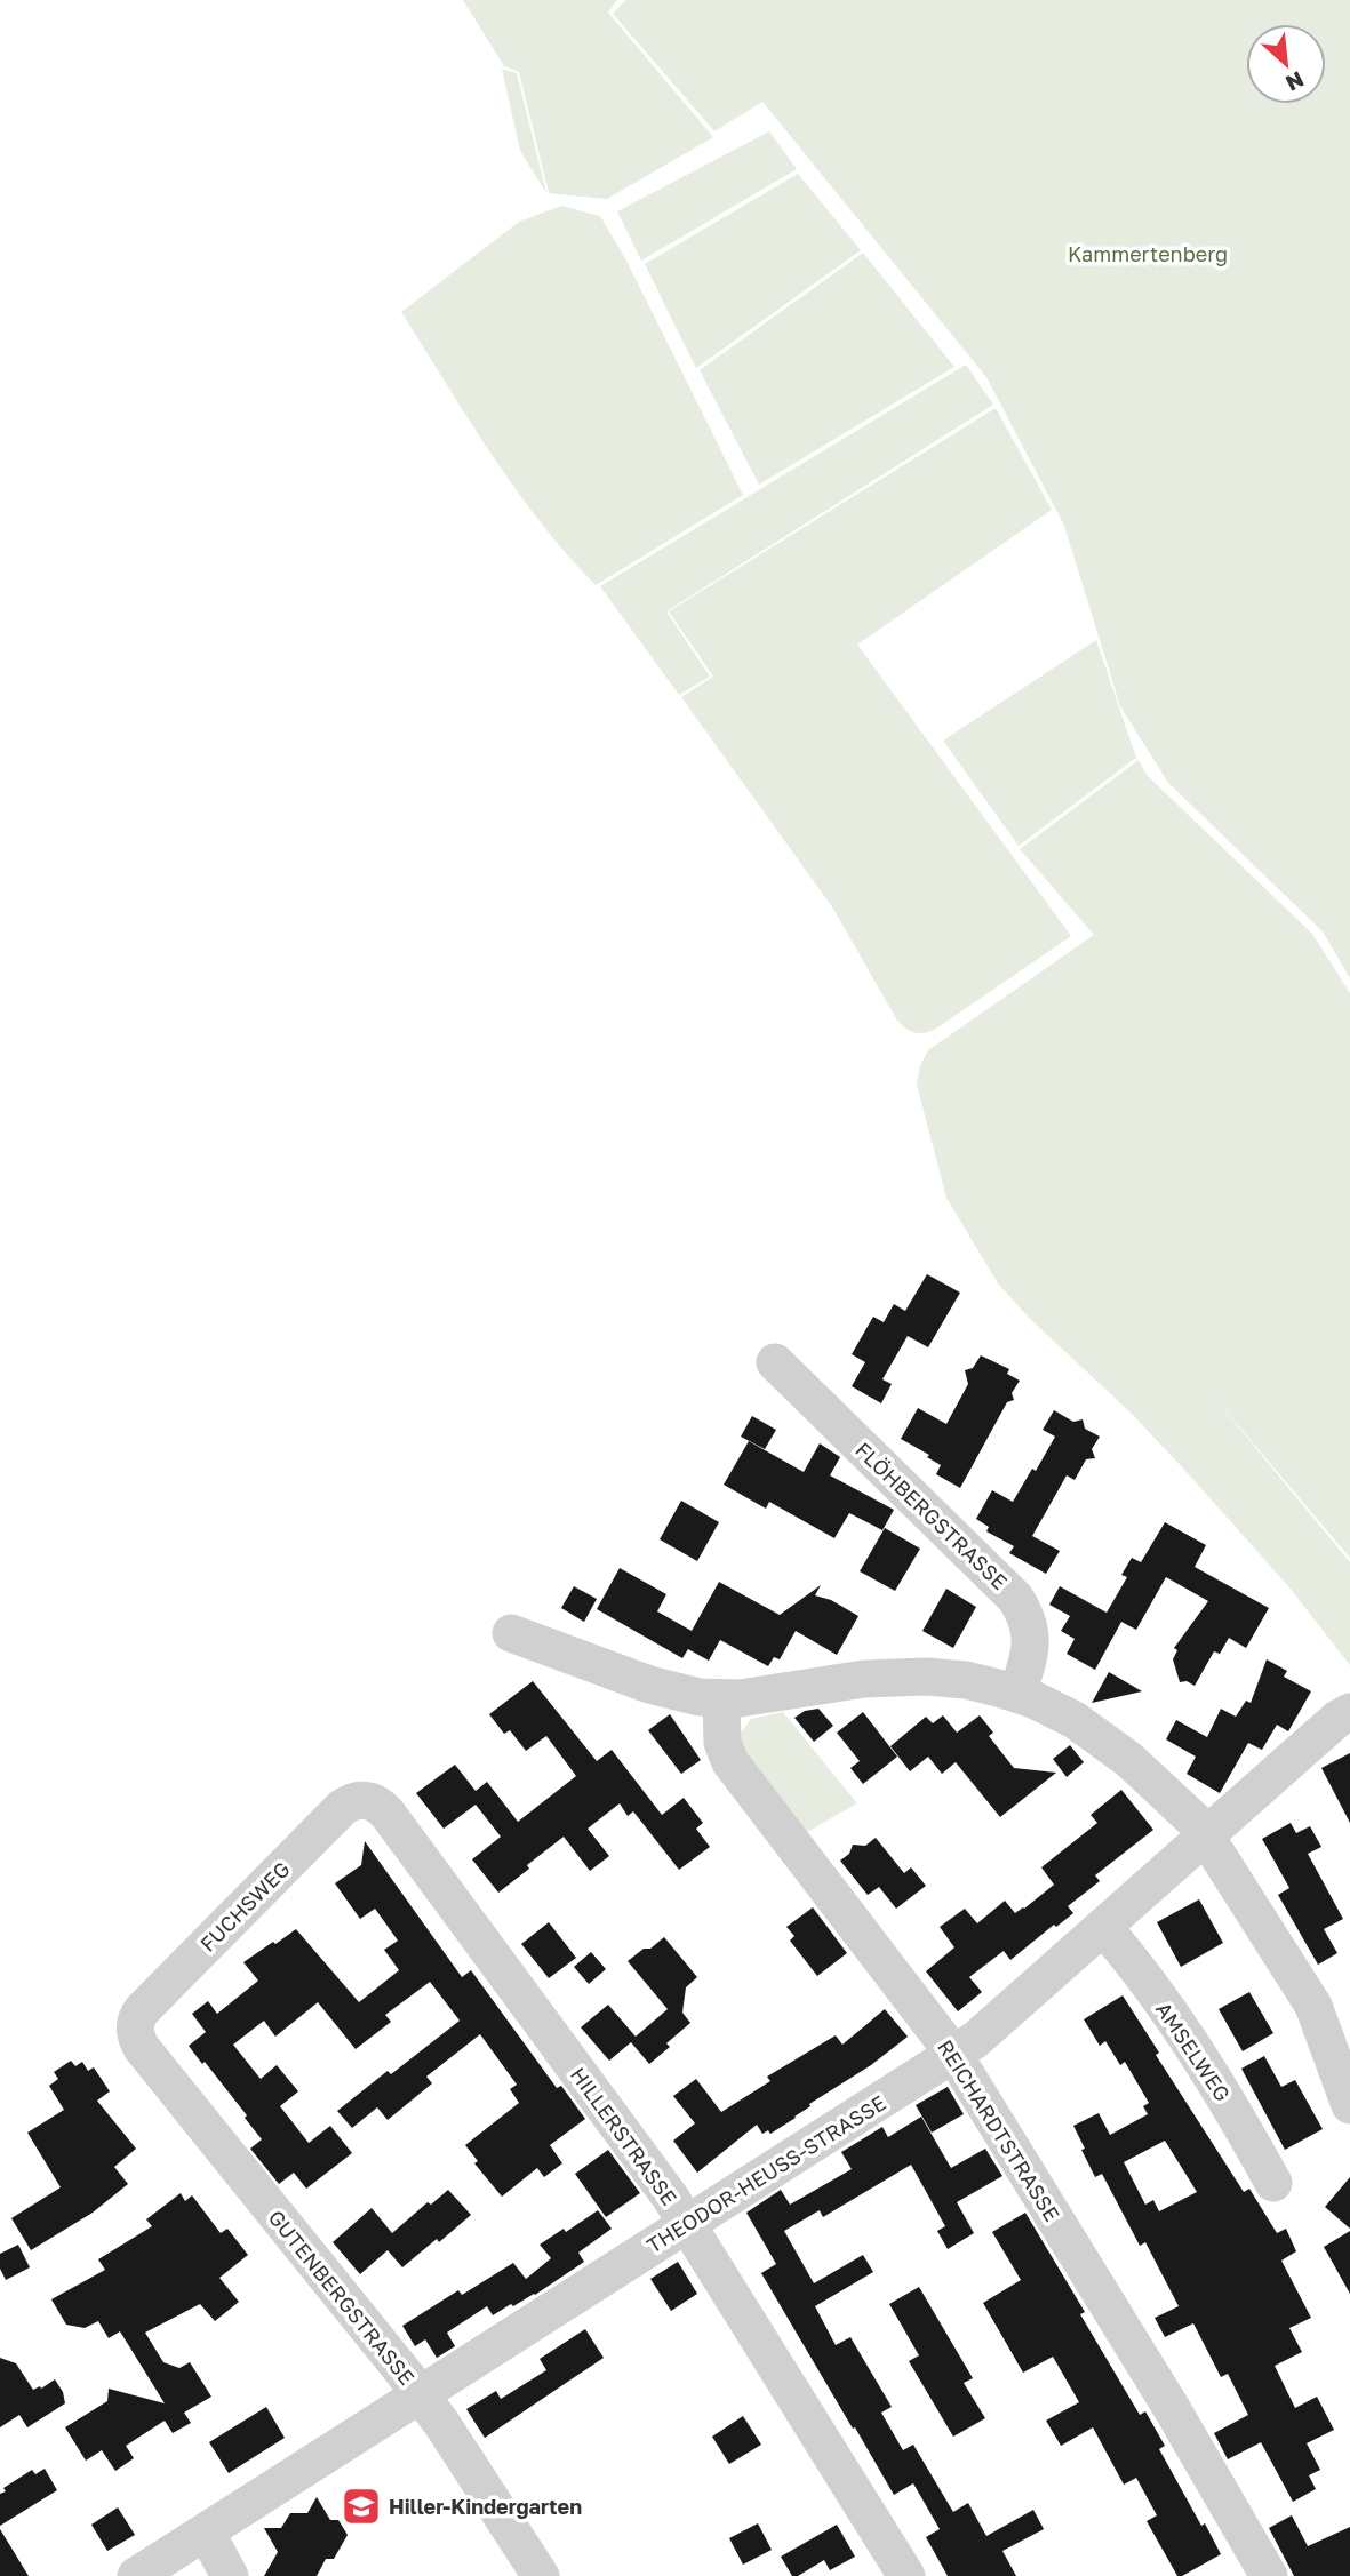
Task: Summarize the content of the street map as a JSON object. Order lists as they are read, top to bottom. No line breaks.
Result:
{"streets":{"street":["FLÖHBERGSTRASSE","FUCHSWEG","AMSELWEG","REICHARDTSTRASSE","HILLERSTRASSE","THEODOR-HEUSS-STRASSE","GUTENBERGSTRASSE"]},"crossings":[["FUCHSWEG","HILLERSTRASSE"],["FUCHSWEG","GUTENBERGSTRASSE"],["AMSELWEG","THEODOR-HEUSS-STRASSE"],["REICHARDTSTRASSE","THEODOR-HEUSS-STRASSE"],["HILLERSTRASSE","THEODOR-HEUSS-STRASSE"],["THEODOR-HEUSS-STRASSE","GUTENBERGSTRASSE"]],"parks":["Kammertenberg"],"places":{"school or university":["Hiller-Kindergarten"]},"north":"bottom right"}
